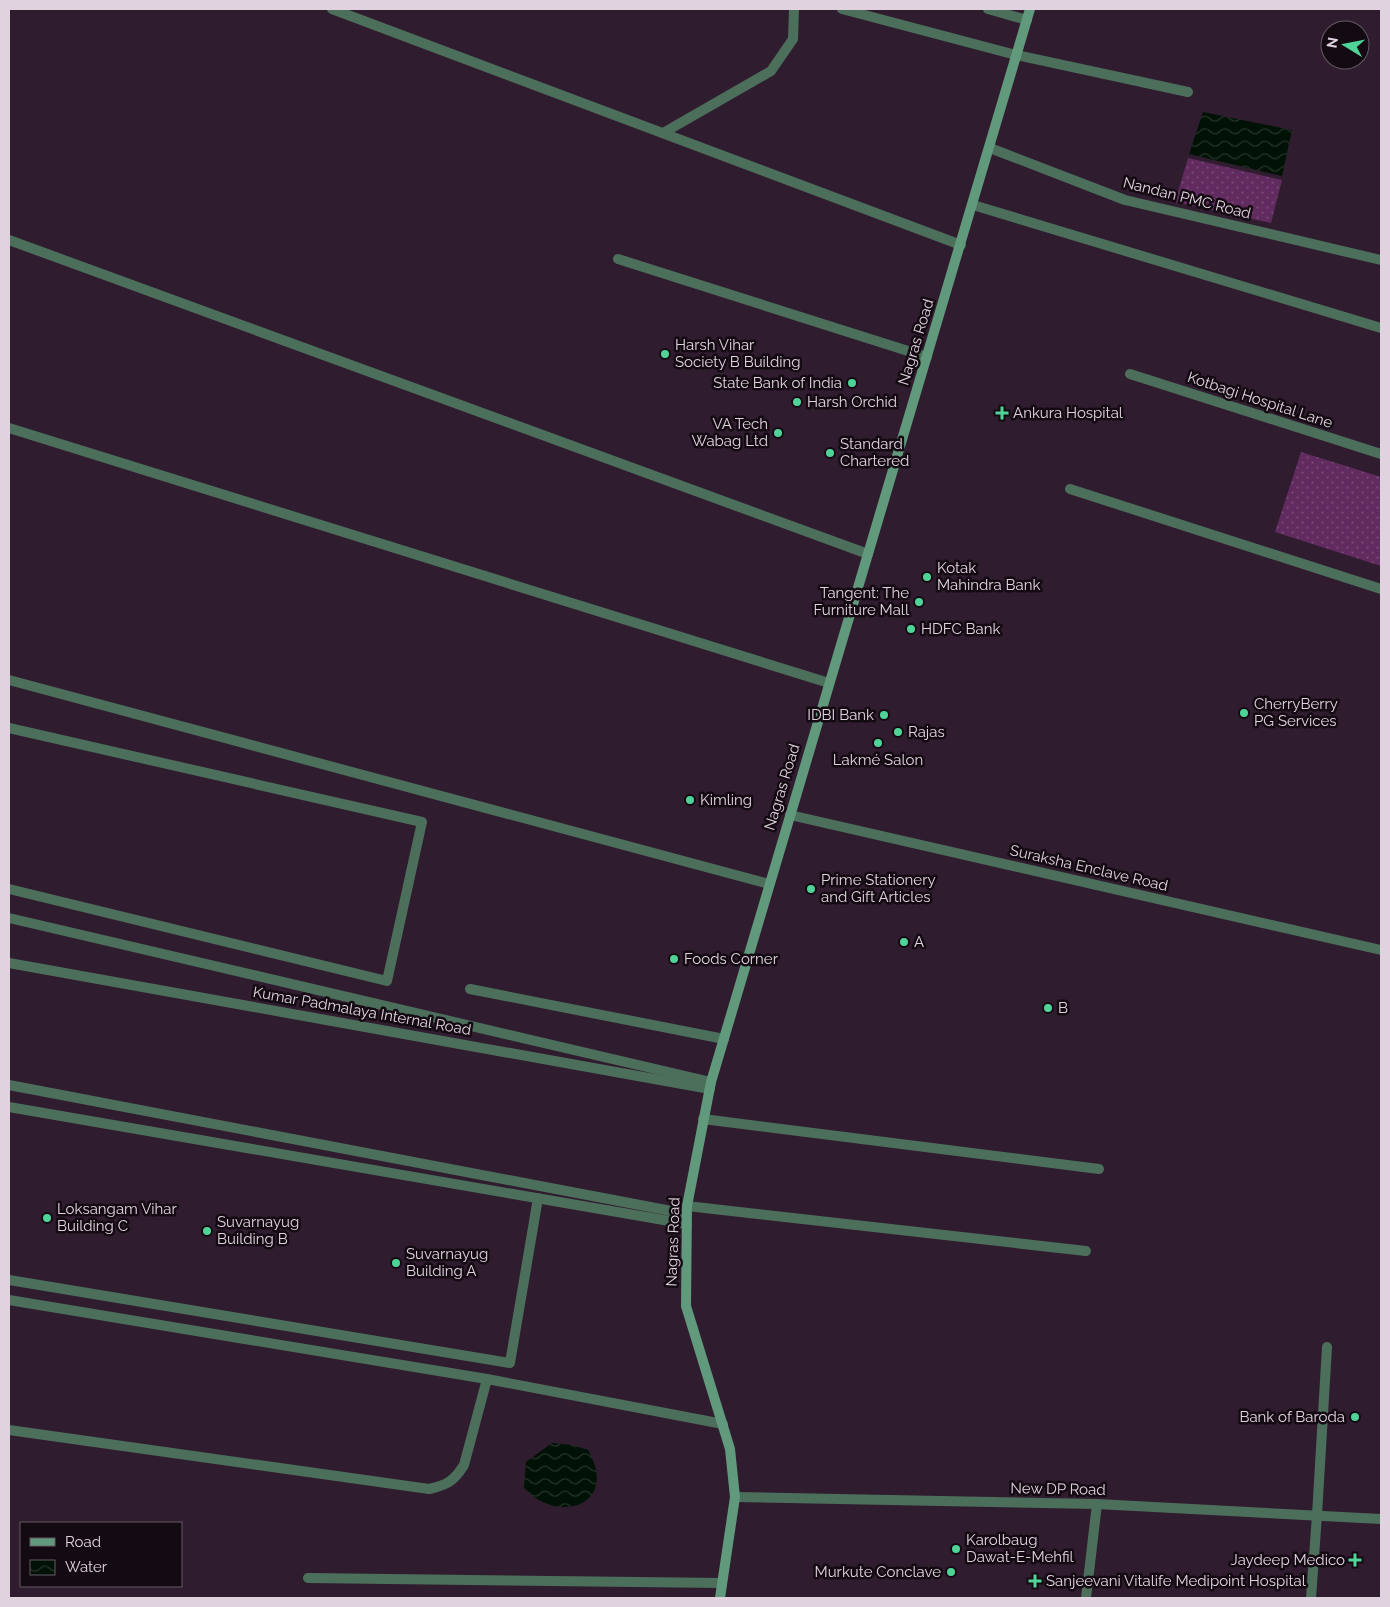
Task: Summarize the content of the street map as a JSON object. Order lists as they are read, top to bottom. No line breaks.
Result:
{"streets":{"main road":["Nagras Road"],"street":["Nandan PMC Road","Kotbagi Hospital Lane","Suraksha Enclave Road","Kumar Padmalaya Internal Road","New DP Road"]},"crossings":[["Nandan PMC Road","Nagras Road"],["Nagras Road","Suraksha Enclave Road"],["Nagras Road","Kumar Padmalaya Internal Road"],["Nagras Road","New DP Road"]],"places":{"other":["Harsh Vihar Society B Building","State Bank of India","Harsh Orchid","VA Tech Wabag Ltd","Standard Chartered","Kotak Mahindra Bank","Tangent: The Furniture Mall","HDFC Bank","CherryBerry PG Services","IDBI Bank","Rajas","Lakmé Salon","Kimling","Prime Stationery and Gift Articles","A","Foods Corner","B","Loksangam Vihar Building C","Suvarnayug Building B","Suvarnayug Building A","Bank of Baroda","Karolbaug Dawat-E-Mehfil","Murkute Conclave"],"health":["Ankura Hospital","Jaydeep Medico","Sanjeevani Vitalife Medipoint Hospital"]},"legend":["Road","Water"],"north":"left"}
